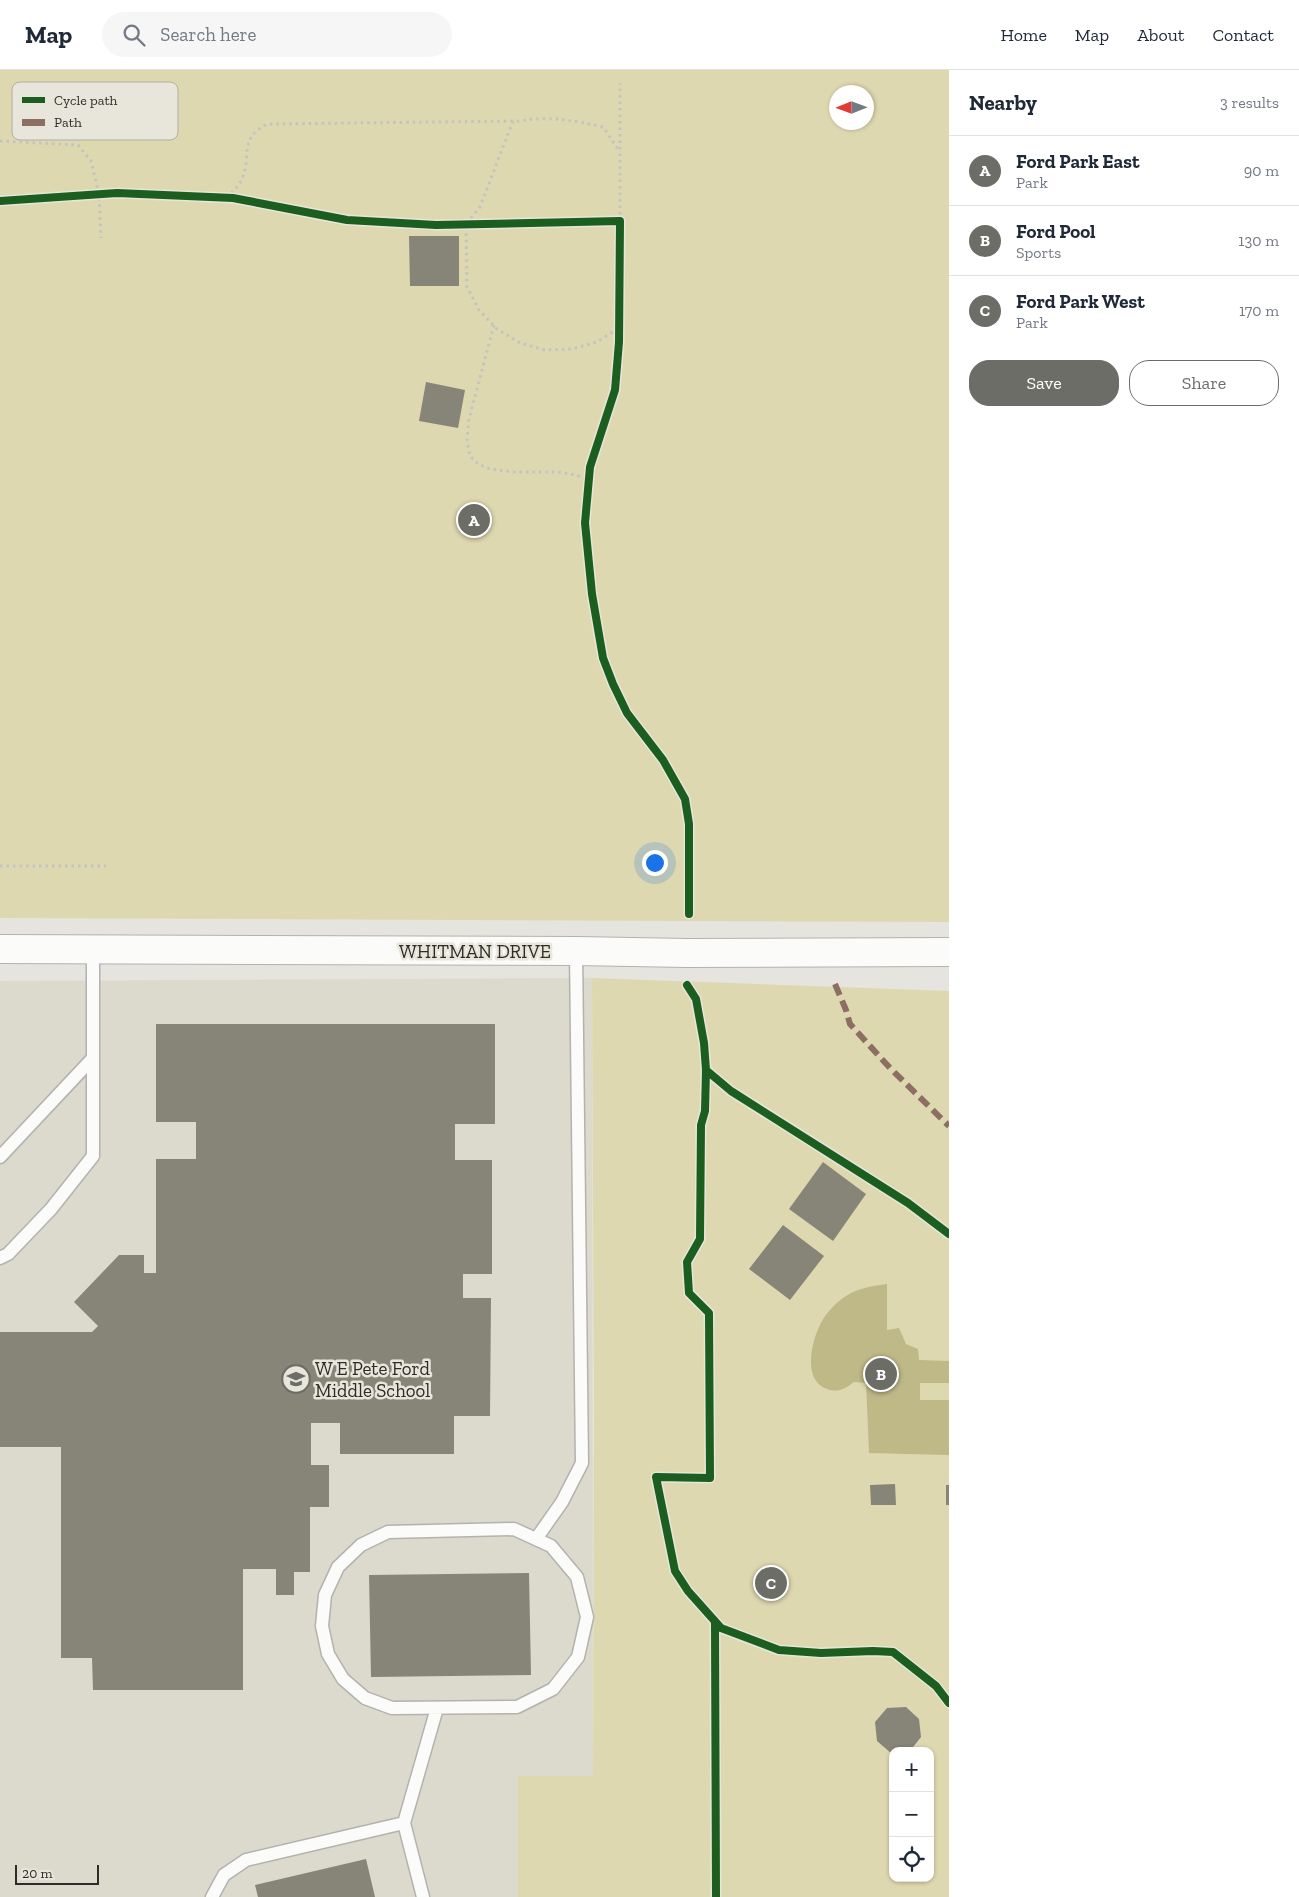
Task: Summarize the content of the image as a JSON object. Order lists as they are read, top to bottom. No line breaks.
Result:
{"streets":{"street":["WHITMAN DRIVE"]},"places":{"school or university":["W E Pete Ford Middle School"]},"legend":["Cycle path","Path"],"scale_bar":"20 m","north":"left","page":{"header":"Map","search":"Search here","nav":["Home","Map","About","Contact"],"heading":["Nearby","3 results"],"list":[{"mark":"A","name":"Ford Park East","note":"Park","value":"90 m"},{"mark":"B","name":"Ford Pool","note":"Sports","value":"130 m"},{"mark":"C","name":"Ford Park West","note":"Park","value":"170 m"}],"buttons":["Save","Share"],"pins":["A","B","C"],"map_buttons":["+","−"],"scale":"20 m"}}
